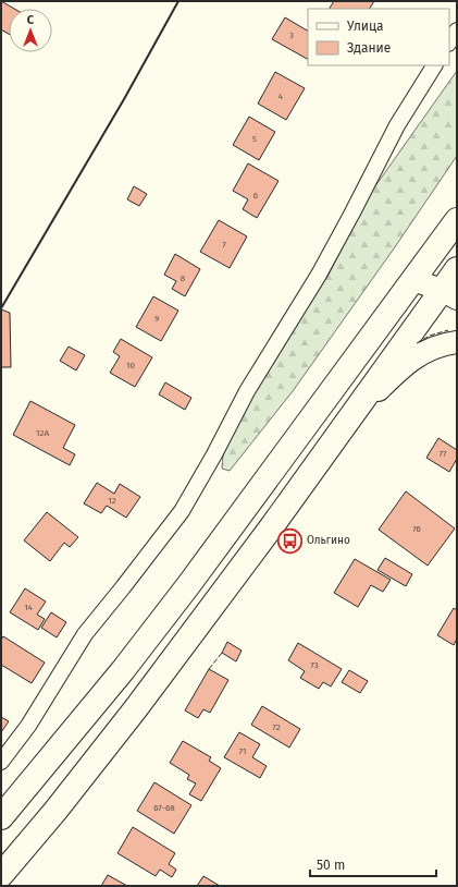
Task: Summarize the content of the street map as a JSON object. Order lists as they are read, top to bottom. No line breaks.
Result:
{"places":{"bus stop":["Ольгино"]},"house_numbers":["3","4","5","6","7","8","9","10","12А","77","12","76","14","73","72","71","67-68"],"legend":["Улица","Здание"],"scale_bar":"50 m","north":"top"}
